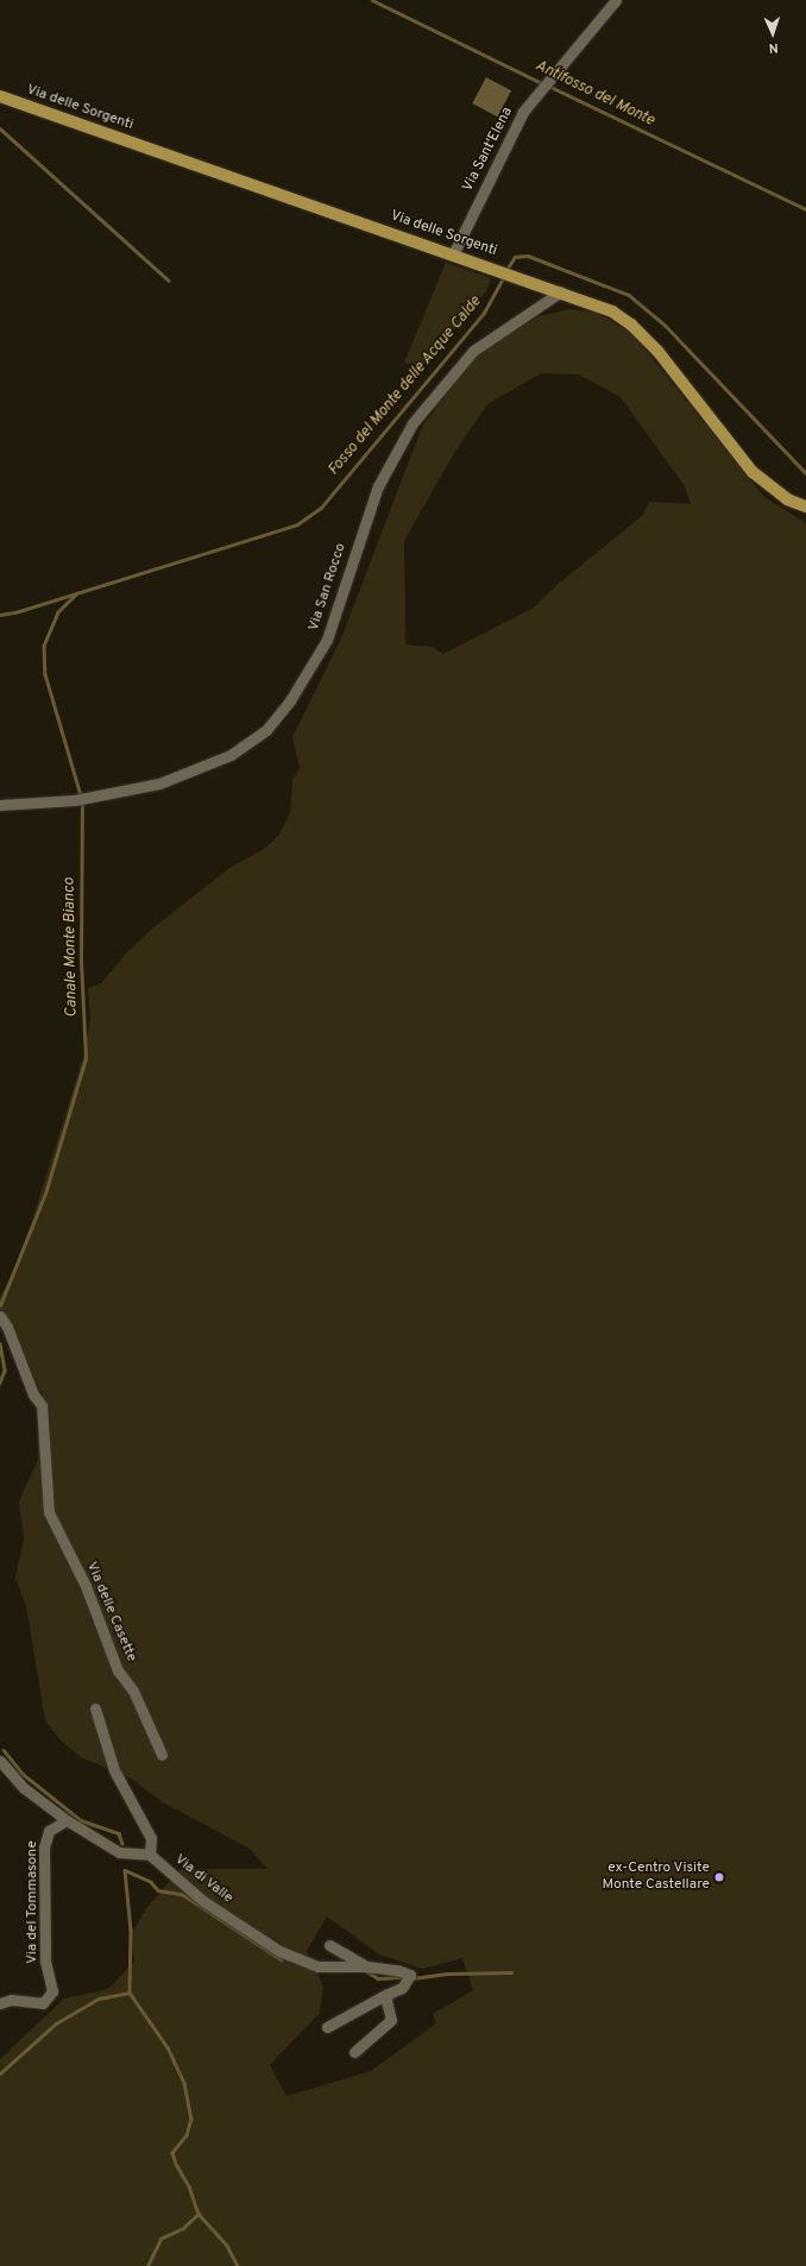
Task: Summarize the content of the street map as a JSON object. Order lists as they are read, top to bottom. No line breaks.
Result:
{"streets":{"main road":["Via delle Sorgenti"],"street":["Via Sant'Elena","Via San Rocco","Via delle Casette","Via di Valle","Via del Tommasone"]},"crossings":[["Via delle Sorgenti","Via Sant'Elena"],["Via delle Sorgenti","Via San Rocco"]],"water":["Antifosso del Monte","Fosso del Monte delle Acque Calde","Canale Monte Bianco"],"places":["ex-Centro Visite Monte Castellare"],"north":"bottom"}
